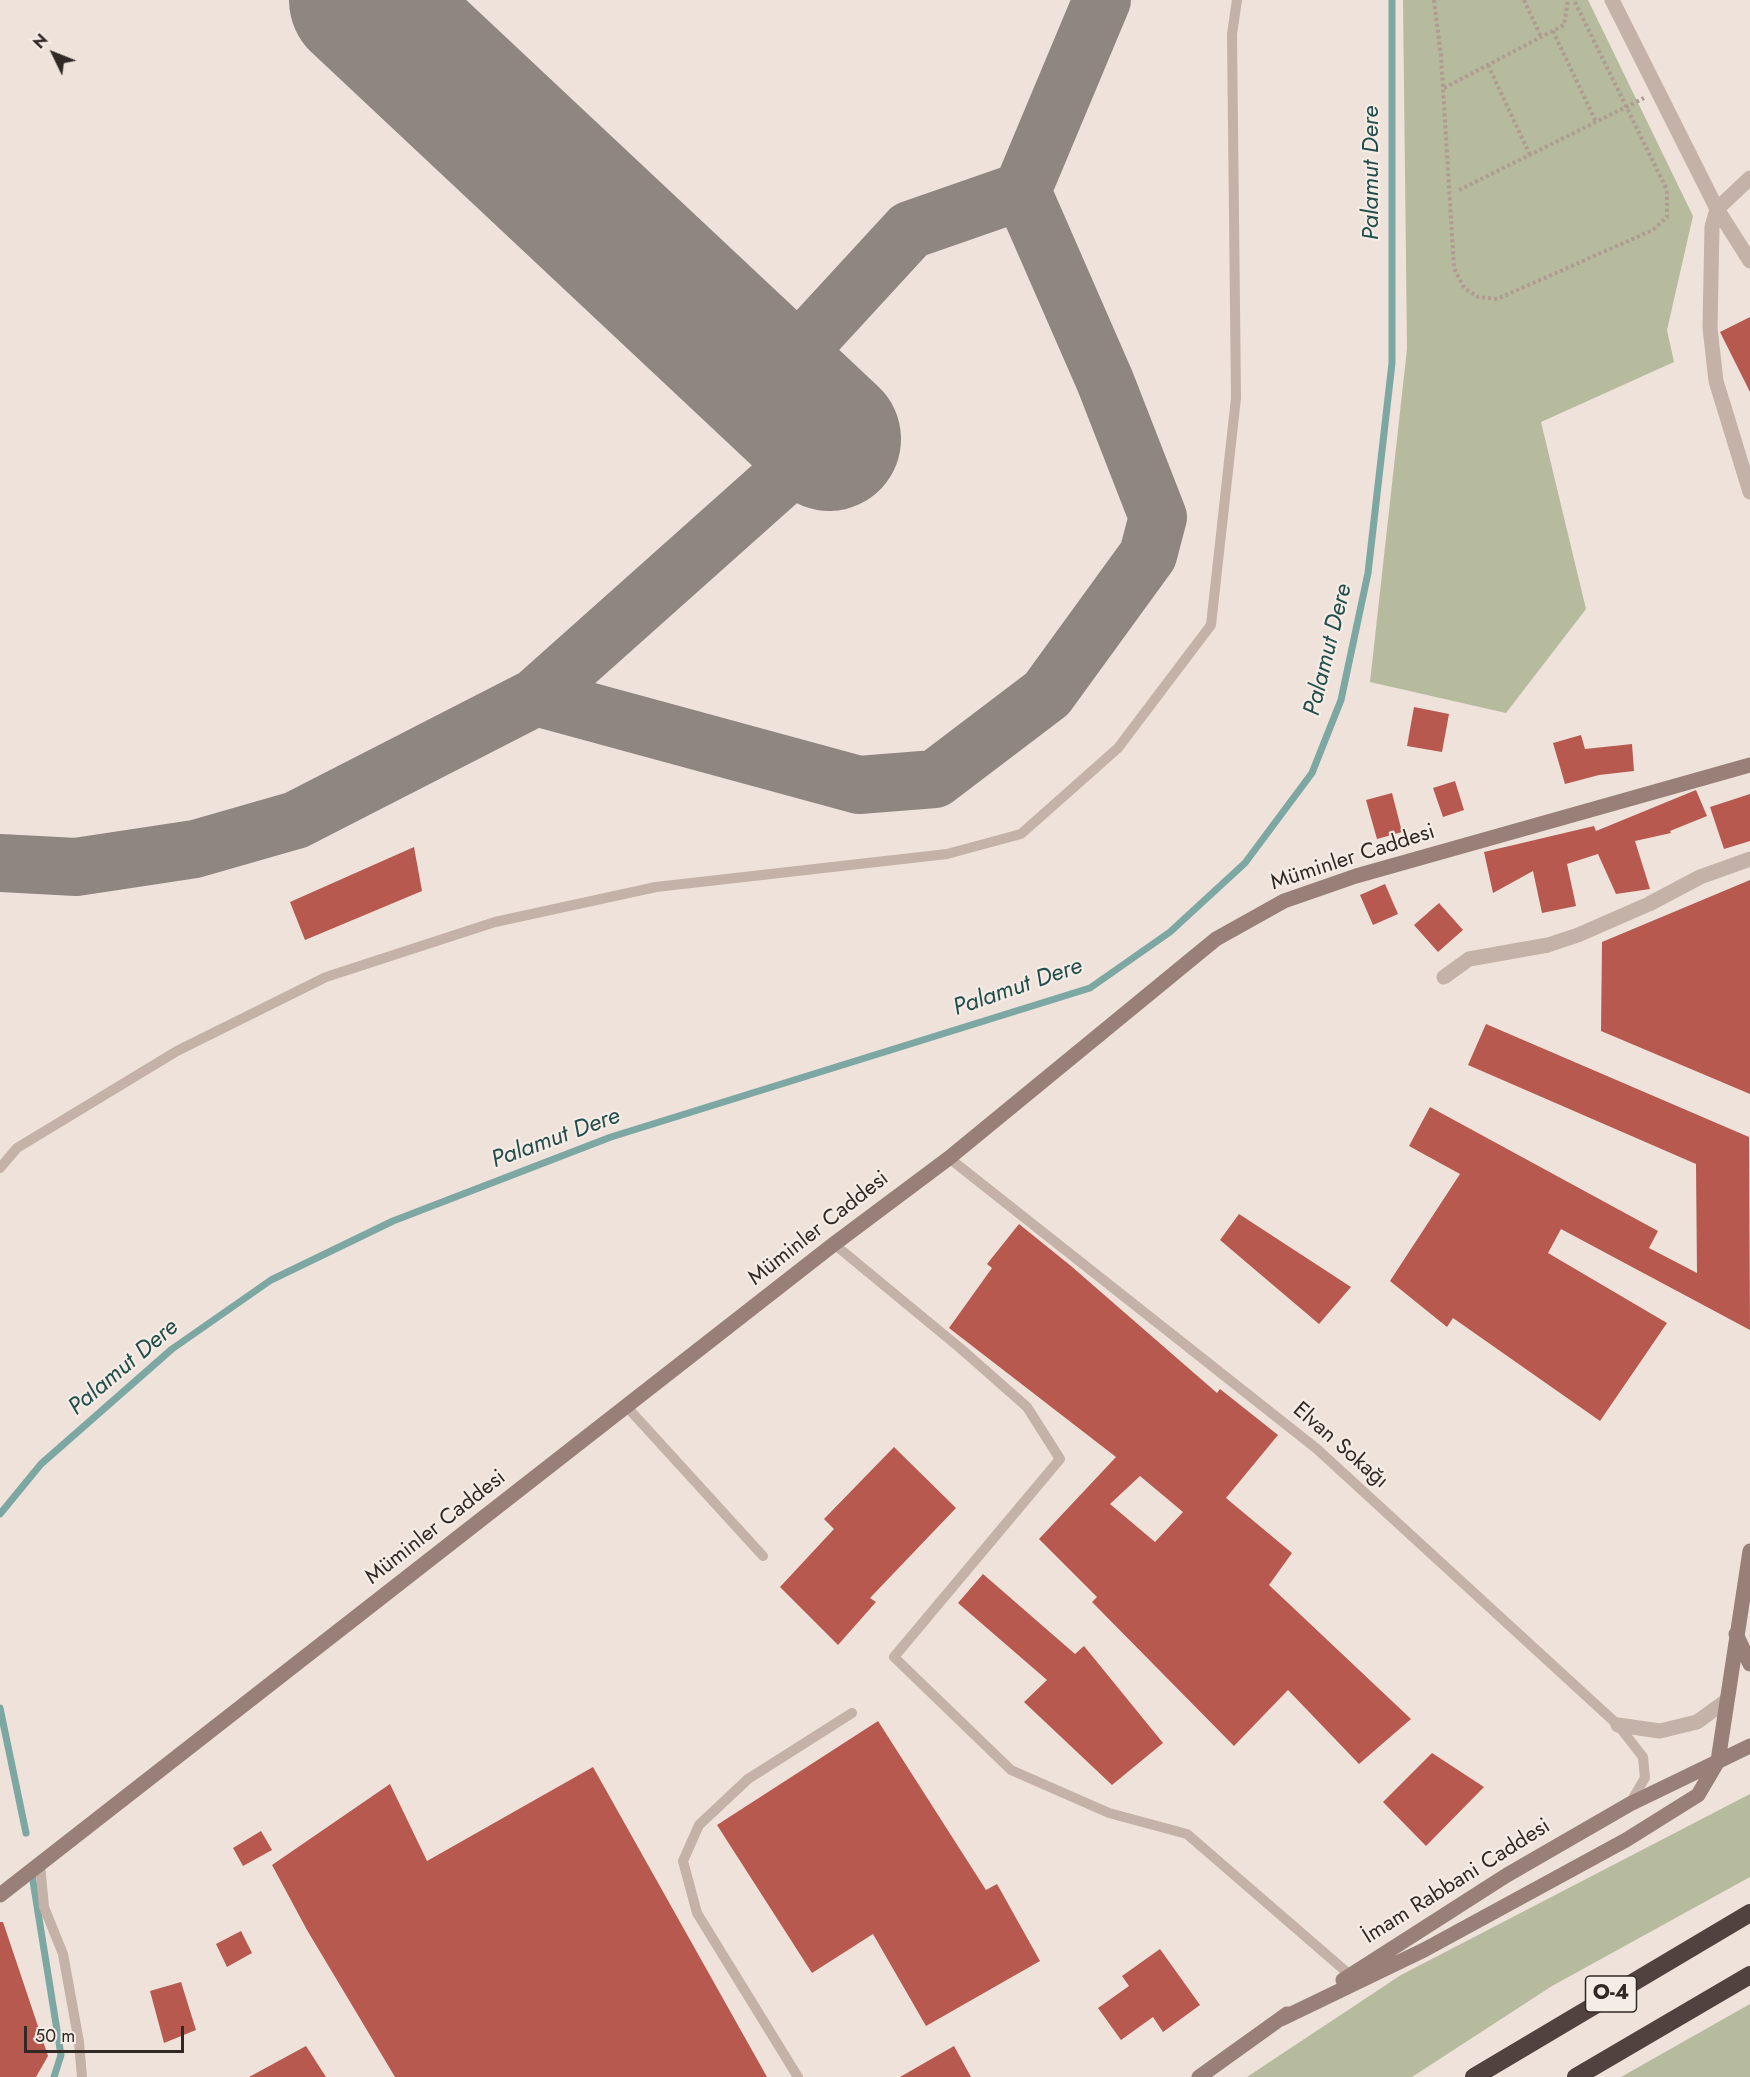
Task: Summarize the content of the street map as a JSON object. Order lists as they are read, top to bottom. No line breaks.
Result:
{"streets":{"highway":["O-4"],"street":["Müminler Caddesi","İmam Rabbani Caddesi"],"lane":["Elvan Sokağı"]},"crossings":[["Müminler Caddesi","Elvan Sokağı"],["Elvan Sokağı","İmam Rabbani Caddesi"]],"water":["Palamut Dere"],"scale_bar":"50 m","north":"top left"}
